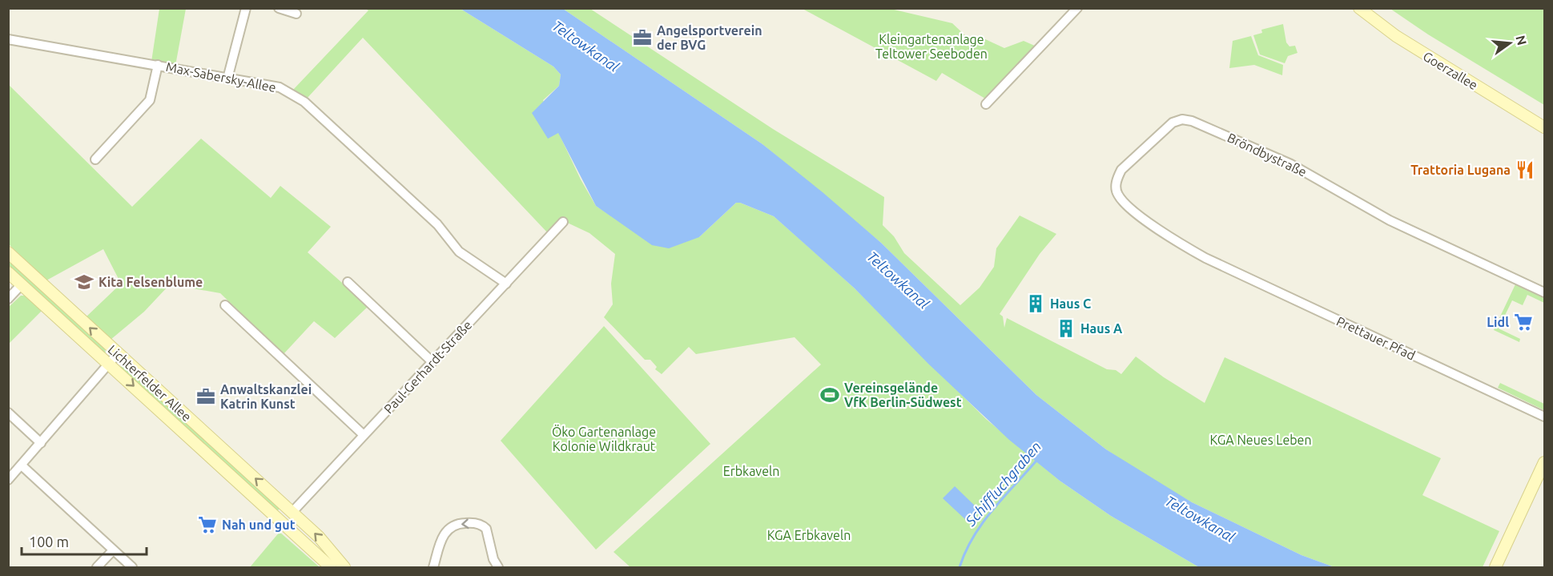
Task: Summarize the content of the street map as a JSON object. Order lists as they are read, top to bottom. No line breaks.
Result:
{"streets":{"main road":["Goerzallee","Lichterfelder Allee"],"street":["Max-Sabersky-Allee","Bröndbystraße","Prettauer Pfad","Paul-Gerhardt-Straße"]},"crossings":[["Max-Sabersky-Allee","Paul-Gerhardt-Straße"],["Bröndbystraße","Prettauer Pfad"],["Paul-Gerhardt-Straße","Lichterfelder Allee"]],"water":["Teltowkanal","Schiffluchgraben"],"parks":["Kleingartenanlage Teltower Seeboden","Öko Gartenanlage Kolonie Wildkraut","KGA Neues Leben","Erbkaveln","KGA Erbkaveln"],"places":{"office":["Angelsportverein der BVG","Anwaltskanzlei Katrin Kunst"],"restaurant":["Trattoria Lugana"],"school or university":["Kita Felsenblume"],"building":["Haus C","Haus A"],"supermarket":["Lidl","Nah und gut"],"sports":["Vereinsgelände VfK Berlin-Südwest"]},"scale_bar":"100 m","north":"right"}
